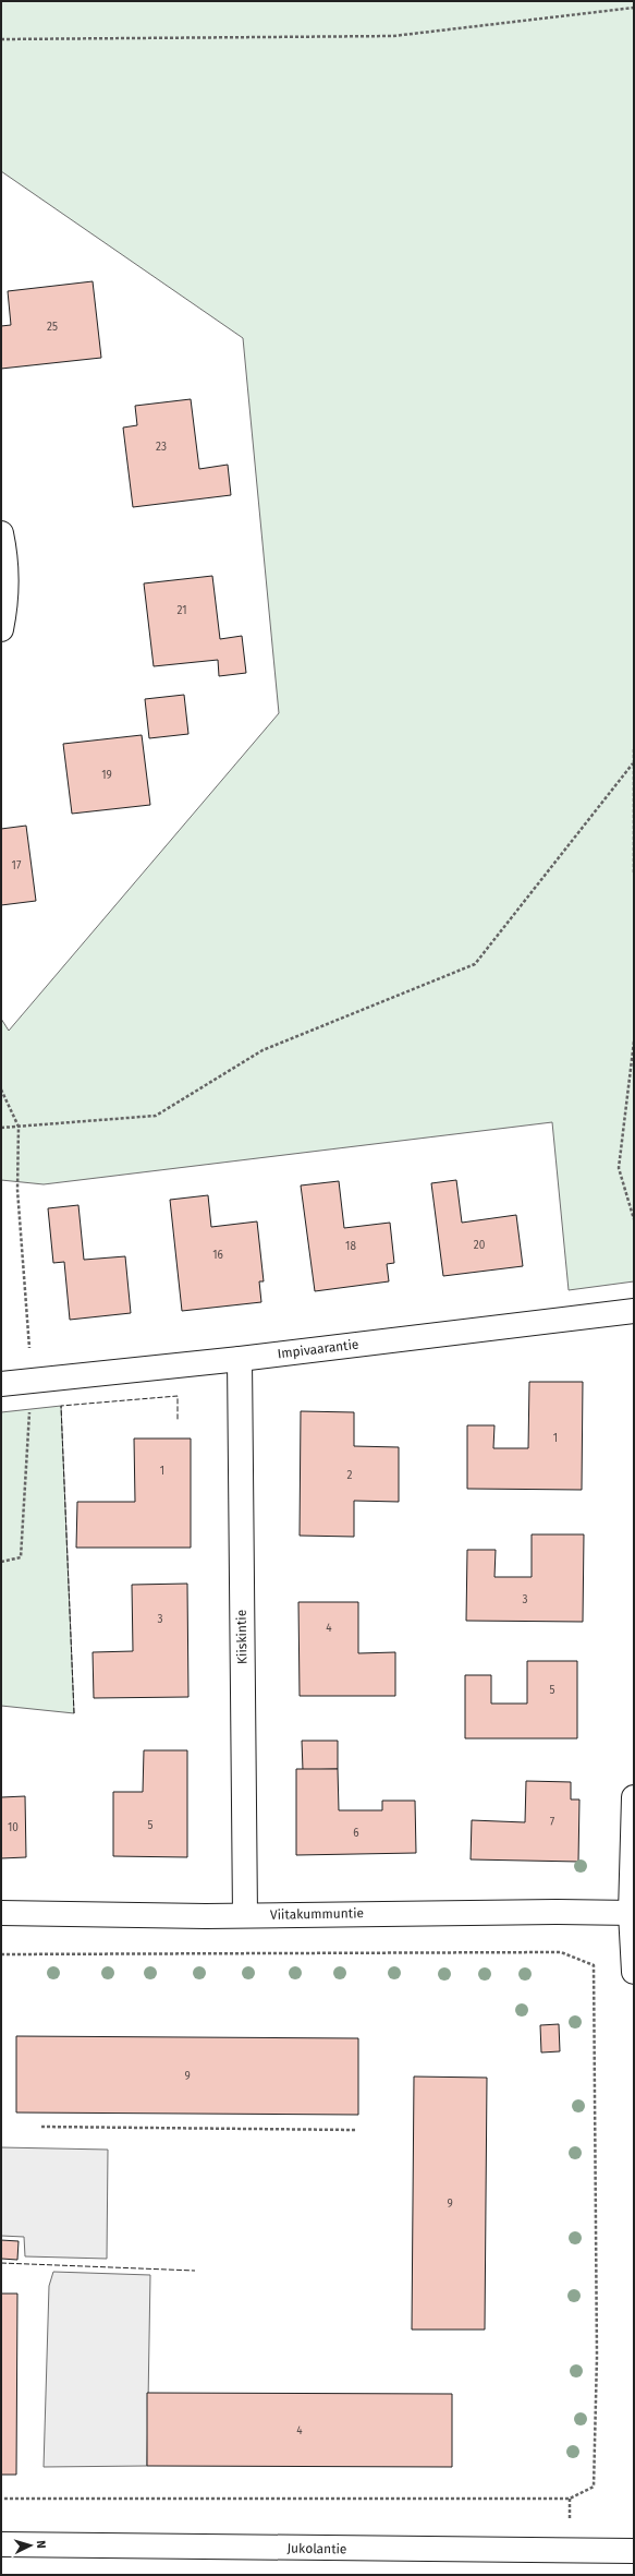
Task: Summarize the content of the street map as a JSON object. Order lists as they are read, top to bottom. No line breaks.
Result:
{"streets":{"street":["Impivaarantie","Kiiskintie","Viitakummuntie","Jukolantie"]},"crossings":[["Impivaarantie","Kiiskintie"],["Kiiskintie","Viitakummuntie"]],"house_numbers":["25","23","21","19","17","20","18","16","1","1","2","3","3","4","5","7","5","10","6","9","9","4"],"north":"right"}
